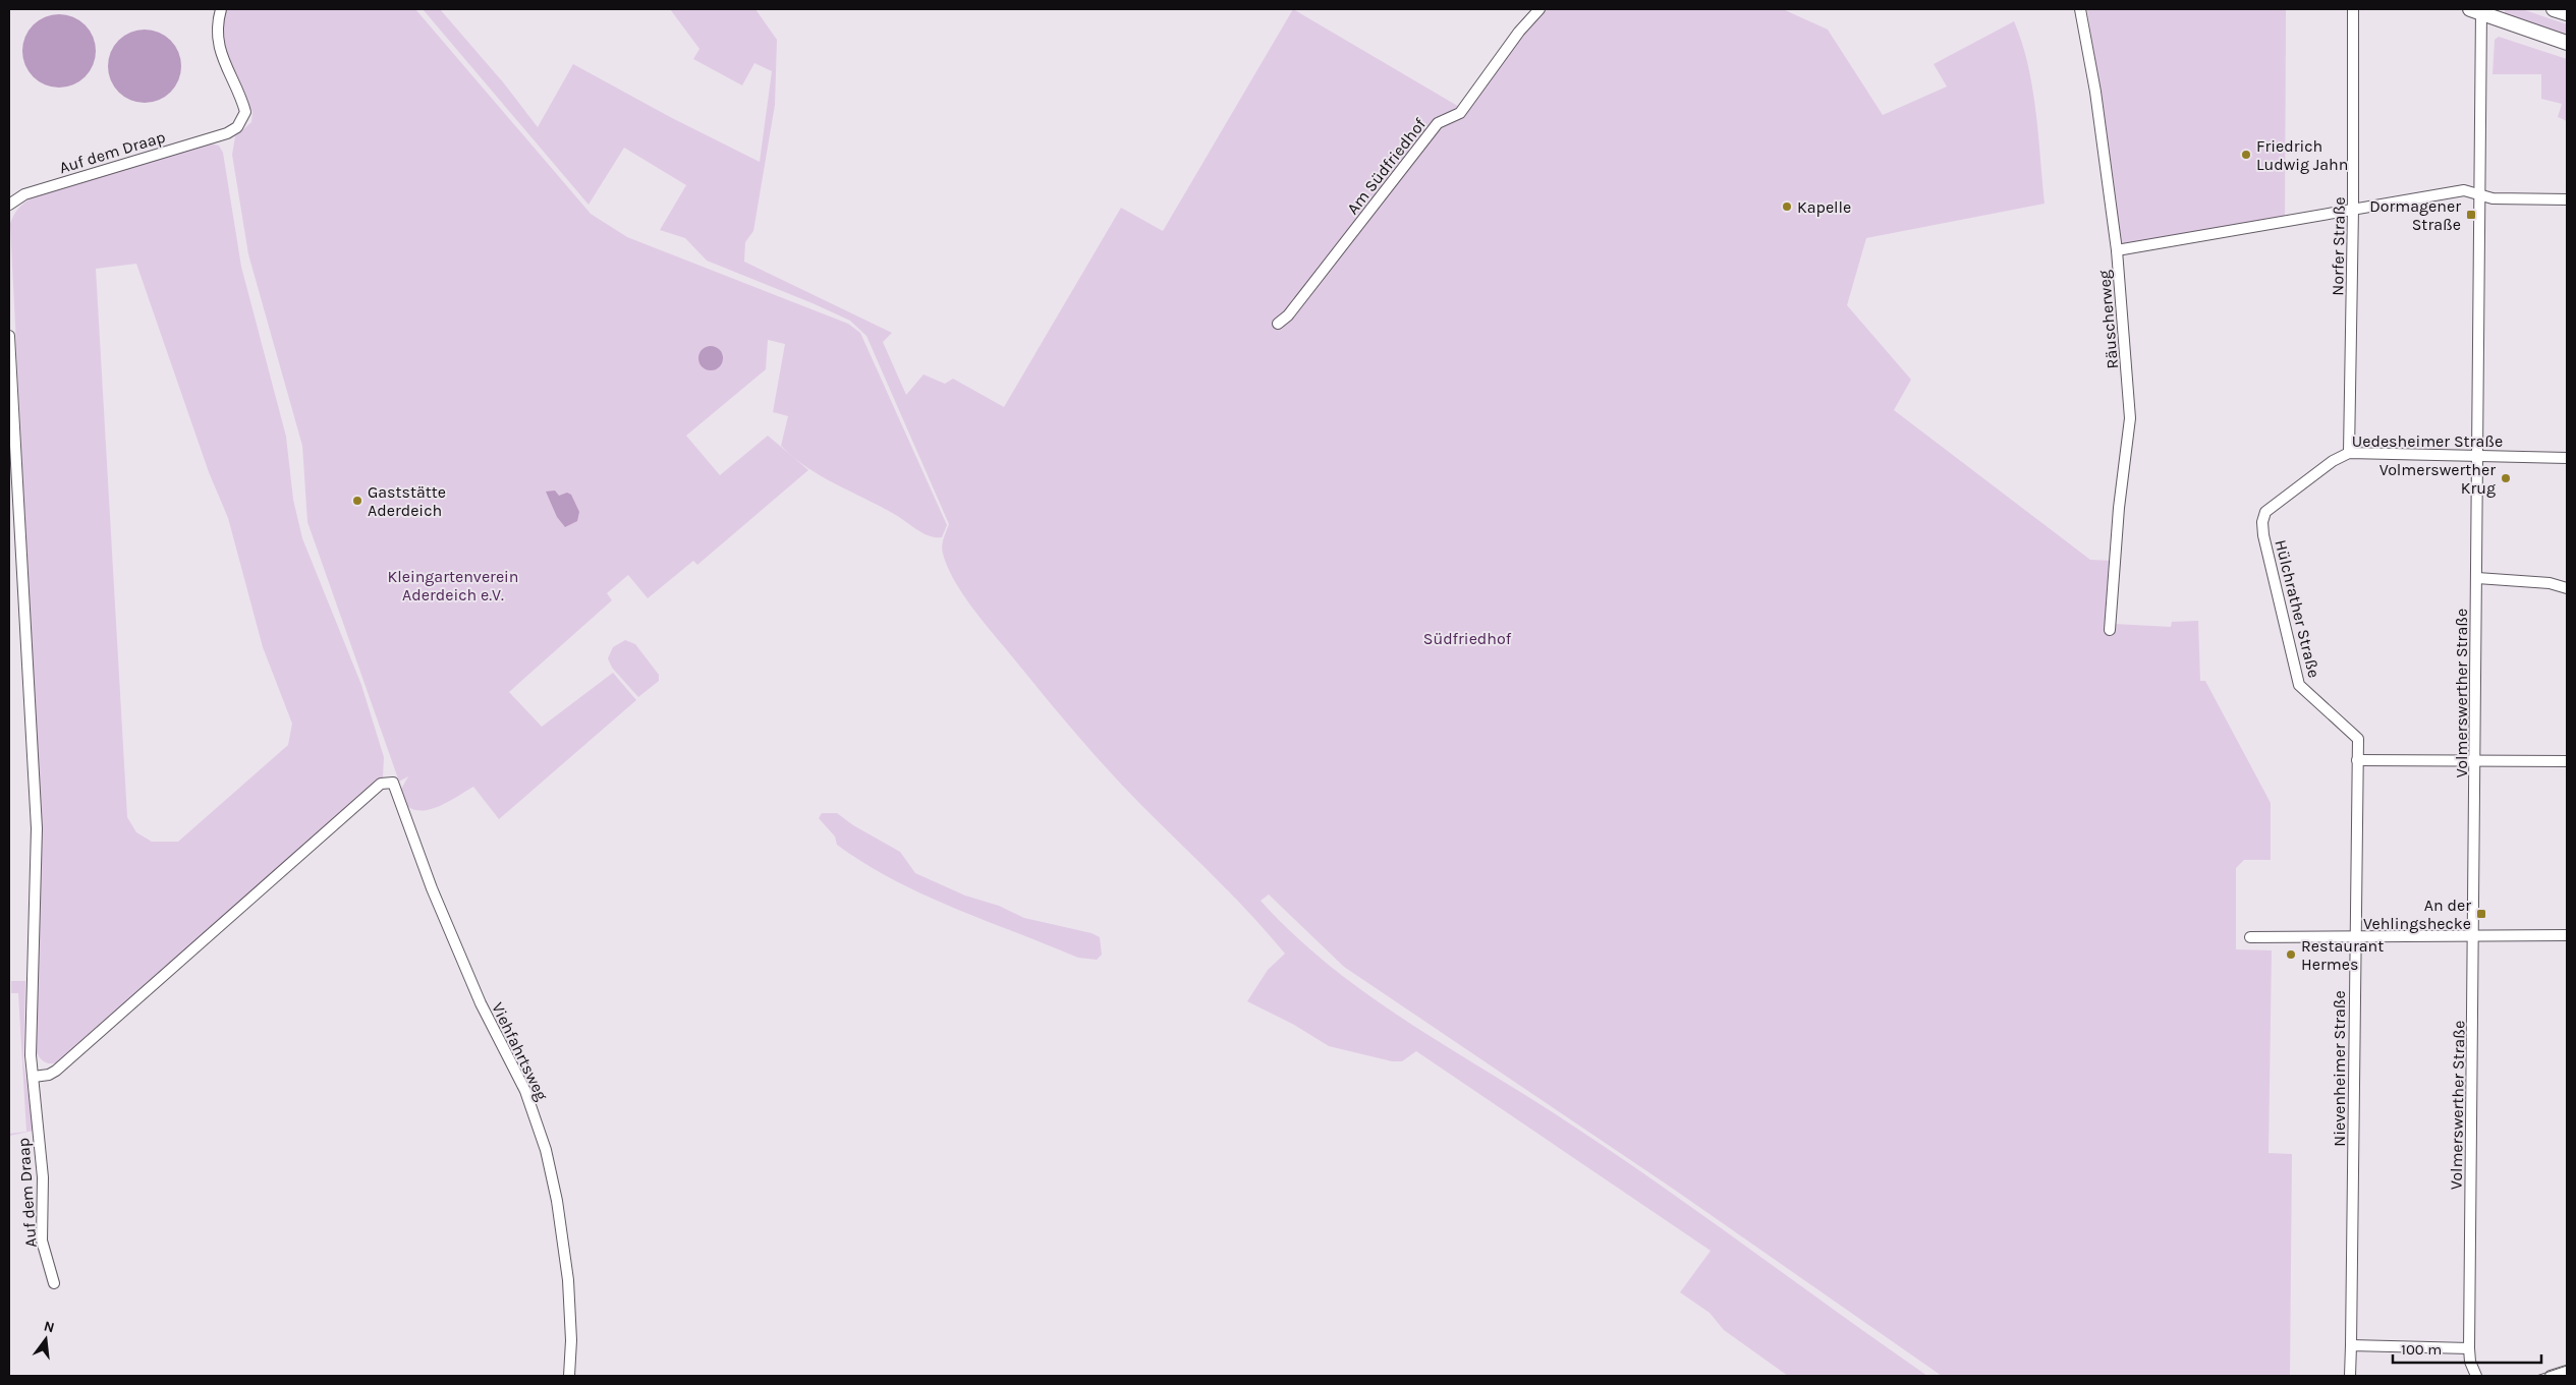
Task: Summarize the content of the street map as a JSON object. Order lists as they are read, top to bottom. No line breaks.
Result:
{"streets":{"street":["Auf dem Draap","Am Südfriedhof","Norfer Straße","Räuscherweg","Uedesheimer Straße","Hülchrather Straße","Volmerswerther Straße","Viehfahrtsweg","Nievenheimer Straße"]},"crossings":[["Auf dem Draap","Viehfahrtsweg"],["Norfer Straße","Uedesheimer Straße"],["Uedesheimer Straße","Hülchrather Straße"],["Uedesheimer Straße","Volmerswerther Straße"],["Hülchrather Straße","Nievenheimer Straße"]],"parks":["Kleingartenverein Aderdeich e.V.","Südfriedhof"],"places":{"other":["Friedrich Ludwig Jahn","Kapelle","Volmerswerther Krug","Gaststätte Aderdeich","Restaurant Hermes"],"transit":["Dormagener Straße","An der Vehlingshecke"]},"scale_bar":"100 m","north":"top"}
